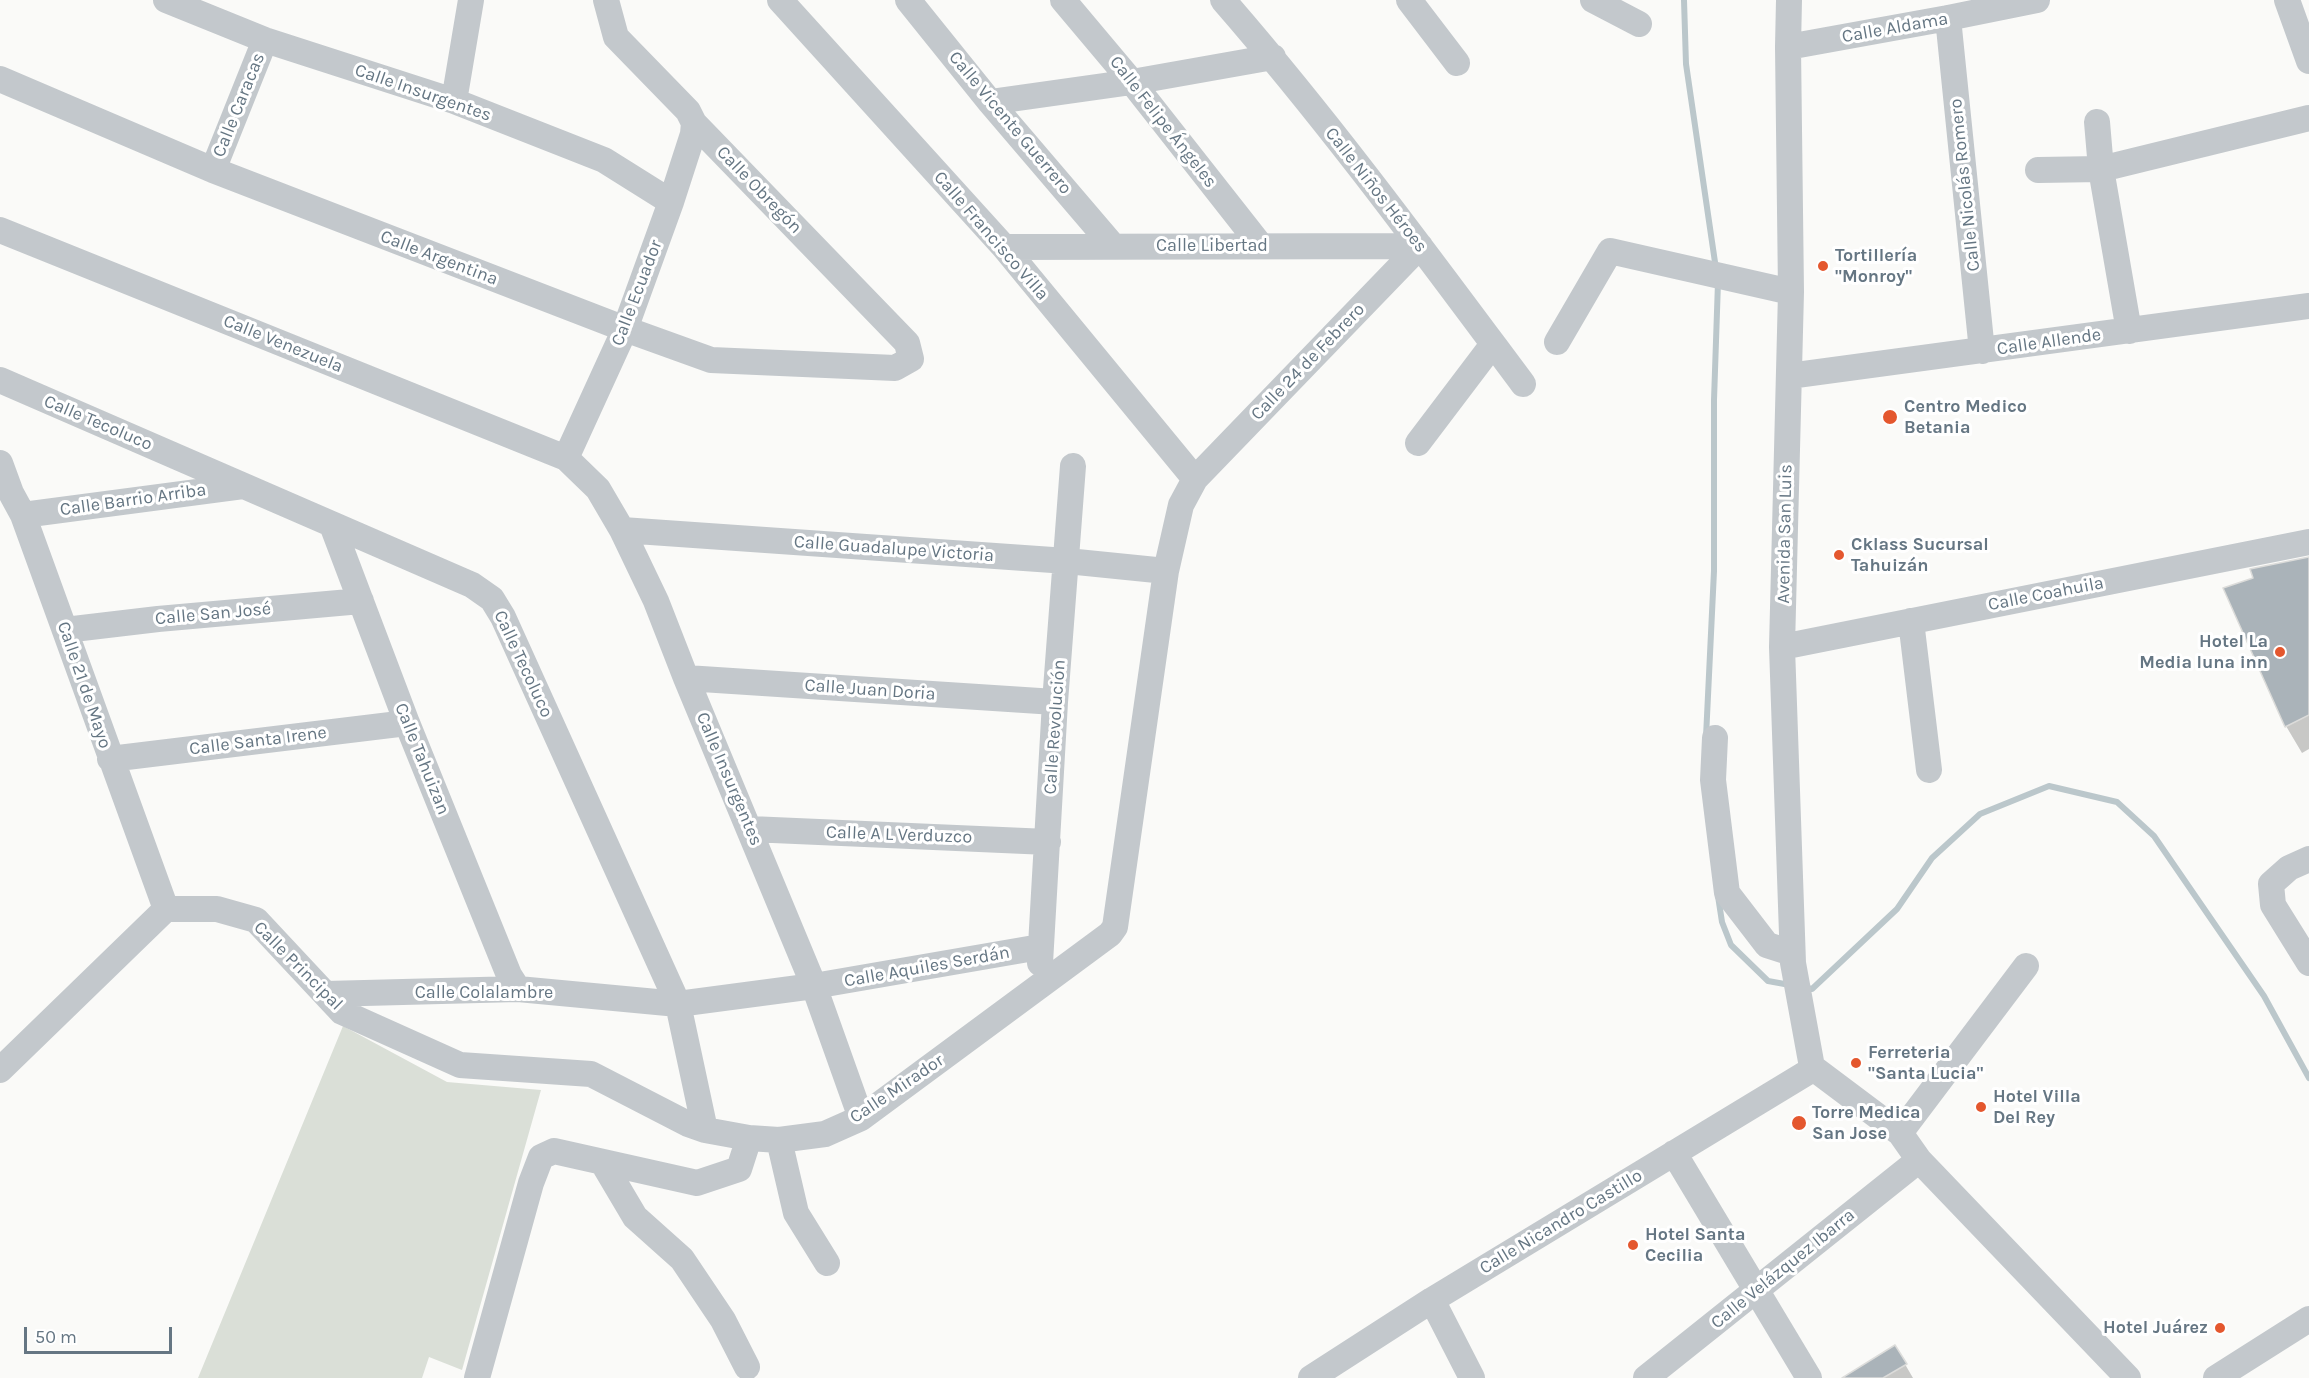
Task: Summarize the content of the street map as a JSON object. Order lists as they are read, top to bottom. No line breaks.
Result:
{"streets":{"street":["Calle Aldama","Calle Insurgentes","Calle Caracas","Calle Felipe Ángeles","Calle Vicente Guerrero","Calle Nicolás Romero","Calle Obregón","Calle Niños Héroes","Calle Francisco Villa","Calle Libertad","Calle Argentina","Calle Ecuador","Calle Allende","Calle Venezuela","Calle 24 de Febrero","Calle Tecoluco","Calle Barrio Arriba","Avenida San Luis","Calle Guadalupe Victoria","Calle Coahuila","Calle San José","Calle 21 de Mayo","Calle Juan Doria","Calle Revolución","Calle Santa Irene","Calle Tahuizan","Calle A L Verduzco","Calle Principal","Calle Aquiles Serdán","Calle Colalambre","Calle Mirador","Calle Nicandro Castillo","Calle Velázquez Ibarra"]},"crossings":[["Calle Aldama","Calle Nicolás Romero"],["Calle Aldama","Avenida San Luis"],["Calle Insurgentes","Calle Caracas"],["Calle Insurgentes","Calle Ecuador"],["Calle Insurgentes","Calle Venezuela"],["Calle Insurgentes","Calle Guadalupe Victoria"],["Calle Insurgentes","Calle Juan Doria"],["Calle Insurgentes","Calle A L Verduzco"],["Calle Insurgentes","Calle Aquiles Serdán"],["Calle Insurgentes","Calle Mirador"],["Calle Caracas","Calle Argentina"],["Calle Felipe Ángeles","Calle Libertad"],["Calle Vicente Guerrero","Calle Libertad"],["Calle Nicolás Romero","Calle Allende"],["Calle Obregón","Calle Argentina"],["Calle Obregón","Calle Ecuador"],["Calle Niños Héroes","Calle Libertad"],["Calle Niños Héroes","Calle 24 de Febrero"],["Calle Francisco Villa","Calle Libertad"],["Calle Francisco Villa","Calle 24 de Febrero"],["Calle Libertad","Calle 24 de Febrero"],["Calle Argentina","Calle Ecuador"],["Calle Ecuador","Calle Venezuela"],["Calle Allende","Avenida San Luis"],["Calle 24 de Febrero","Calle Guadalupe Victoria"],["Calle 24 de Febrero","Calle Mirador"],["Calle Tecoluco","Calle Barrio Arriba"],["Calle Tecoluco","Calle Tahuizan"],["Calle Tecoluco","Calle Aquiles Serdán"],["Calle Tecoluco","Calle Colalambre"],["Calle Tecoluco","Calle Mirador"],["Calle Barrio Arriba","Calle 21 de Mayo"],["Avenida San Luis","Calle Coahuila"],["Avenida San Luis","Calle Nicandro Castillo"],["Calle Guadalupe Victoria","Calle Revolución"],["Calle San José","Calle 21 de Mayo"],["Calle San José","Calle Tahuizan"],["Calle 21 de Mayo","Calle Santa Irene"],["Calle 21 de Mayo","Calle Principal"],["Calle Juan Doria","Calle Revolución"],["Calle Revolución","Calle A L Verduzco"],["Calle Revolución","Calle Aquiles Serdán"],["Calle Revolución","Calle Mirador"],["Calle Santa Irene","Calle Tahuizan"],["Calle Tahuizan","Calle Colalambre"],["Calle Principal","Calle Colalambre"],["Calle Principal","Calle Mirador"],["Calle Aquiles Serdán","Calle Colalambre"]],"places":["Tortillería \"Monroy\"","Centro Medico Betania","Cklass Sucursal Tahuizán","Hotel La Media luna inn","Ferreteria \"Santa Lucia\"","Hotel Villa Del Rey","Torre Medica San Jose","Hotel Santa Cecilia","Hotel Juárez"],"scale_bar":"50 m"}
